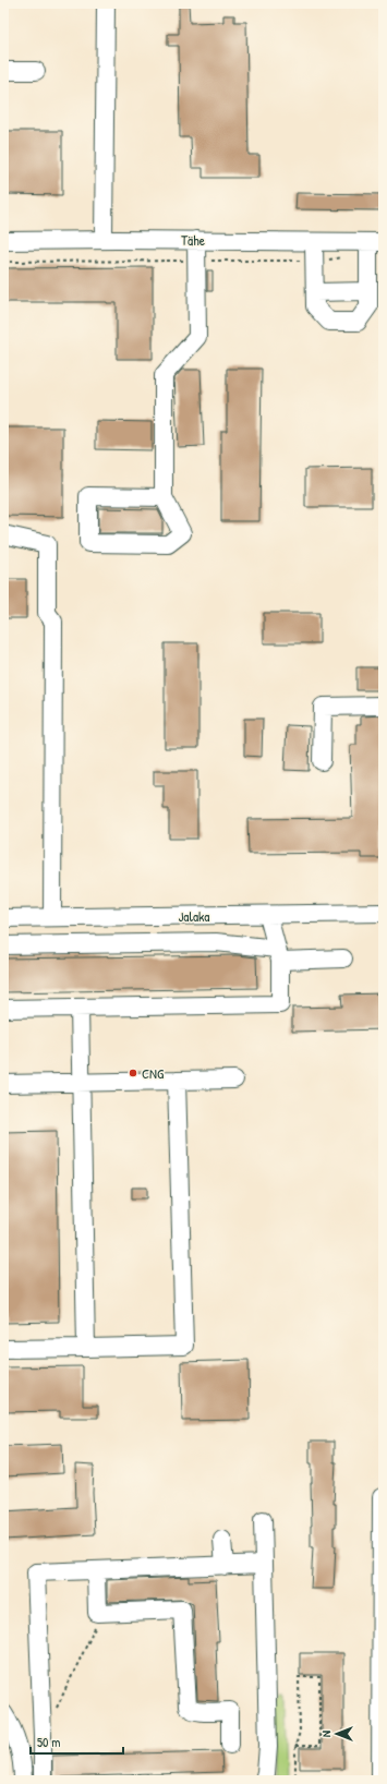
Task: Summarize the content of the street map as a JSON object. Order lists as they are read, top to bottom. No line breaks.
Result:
{"streets":{"street":["Tähe","Jalaka"]},"places":["CNG"],"scale_bar":"50 m","north":"left"}
